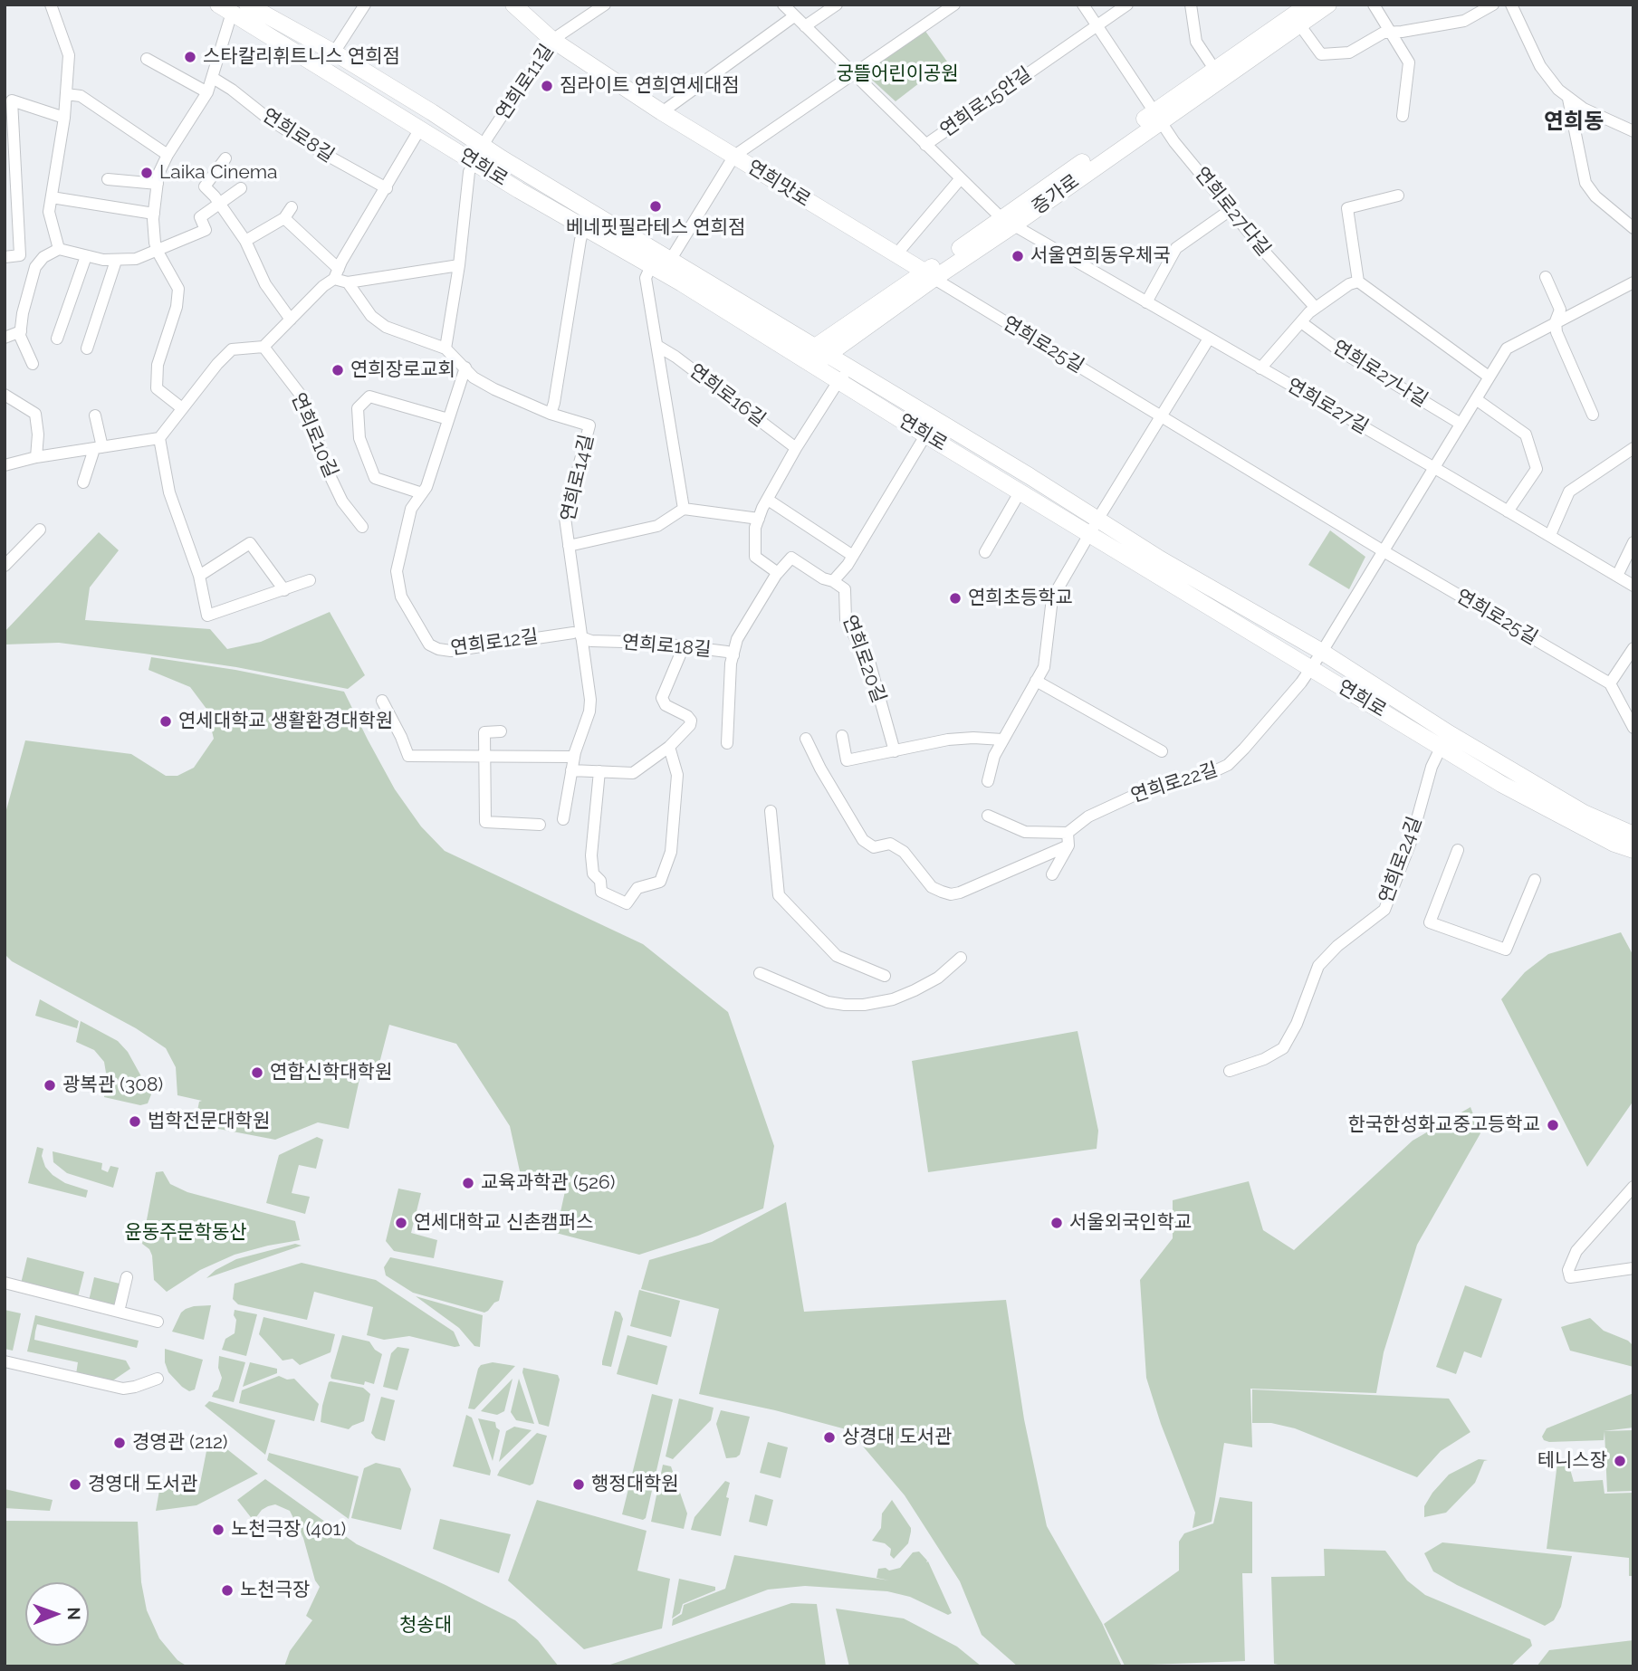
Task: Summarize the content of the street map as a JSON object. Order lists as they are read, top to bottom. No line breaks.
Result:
{"streets":{"main road":["연희로","연희맛로","증가로"],"street":["연희로11길","연희로15안길","연희로8길","연희로27다길","연희로25길","연희로27나길","연희로16길","연희로27길","연희로10길","연희로14길","연희로12길","연희로18길","연희로20길","연희로22길","연희로24길"]},"crossings":[["연희로11길","연희로"],["연희로11길","연희맛로"],["연희로","증가로"],["연희로","연희로16길"],["연희로","연희로22길"],["연희로","연희로24길"],["연희맛로","증가로"],["연희맛로","연희로25길"],["증가로","연희로27다길"],["증가로","연희로25길"],["증가로","연희로27길"],["연희로14길","연희로12길"],["연희로14길","연희로18길"],["연희로12길","연희로18길"]],"districts":["연희동"],"parks":["궁뜰어린이공원","윤동주문학동산","청송대"],"places":["스타칼리휘트니스 연희점","짐라이트 연희연세대점","Laika Cinema","베네핏필라테스 연희점","서울연희동우체국","연희장로교회","연희초등학교","연세대학교 생활환경대학원","연합신학대학원","광복관 (308)","법학전문대학원","한국한성화교중고등학교","교육과학관 (526)","연세대학교 신촌캠퍼스","서울외국인학교","상경대 도서관","경영관 (212)","테니스장","경영대 도서관","행정대학원","노천극장 (401)","노천극장"],"north":"right"}
